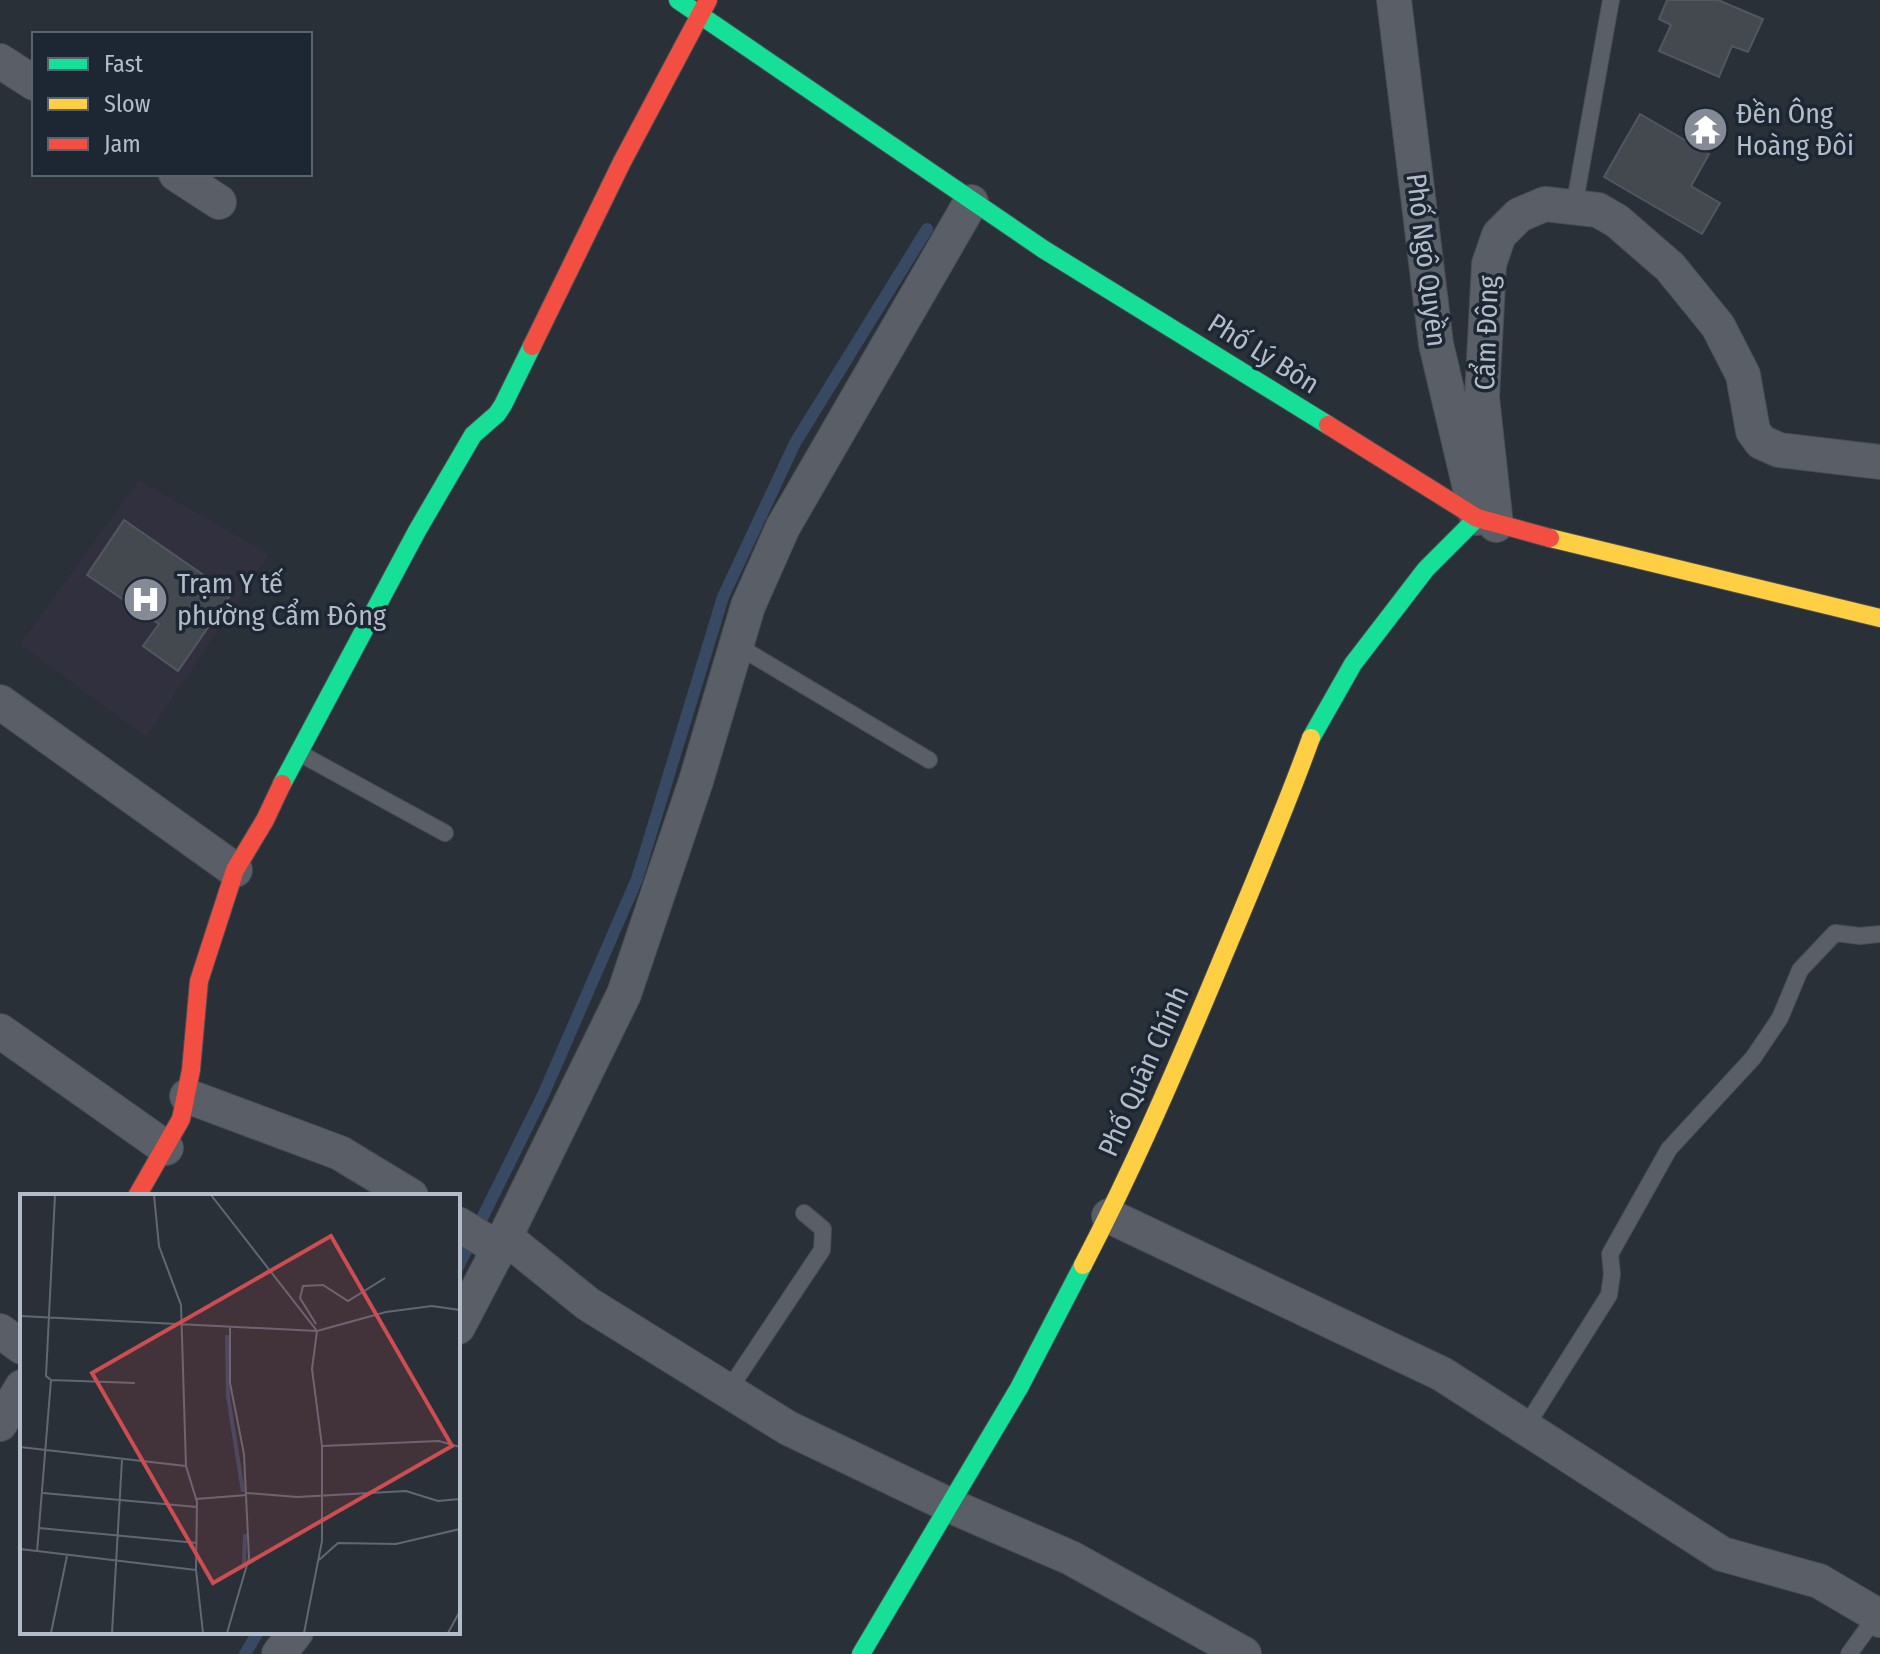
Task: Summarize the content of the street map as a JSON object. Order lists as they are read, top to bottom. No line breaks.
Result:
{"streets":{"street":["Phố Ngô Quyền","Cẩm Đông","Phố Lý Bôn","Phố Quân Chính"]},"crossings":[["Phố Ngô Quyền","Cẩm Đông"],["Phố Ngô Quyền","Phố Lý Bôn"],["Phố Ngô Quyền","Phố Quân Chính"],["Cẩm Đông","Phố Lý Bôn"],["Cẩm Đông","Phố Quân Chính"],["Phố Lý Bôn","Phố Quân Chính"]],"places":{"temple":["Đền Ông Hoàng Đôi"],"hospital":["Trạm Y tế phường Cẩm Đông"]},"legend":["Fast","Slow","Jam"]}
